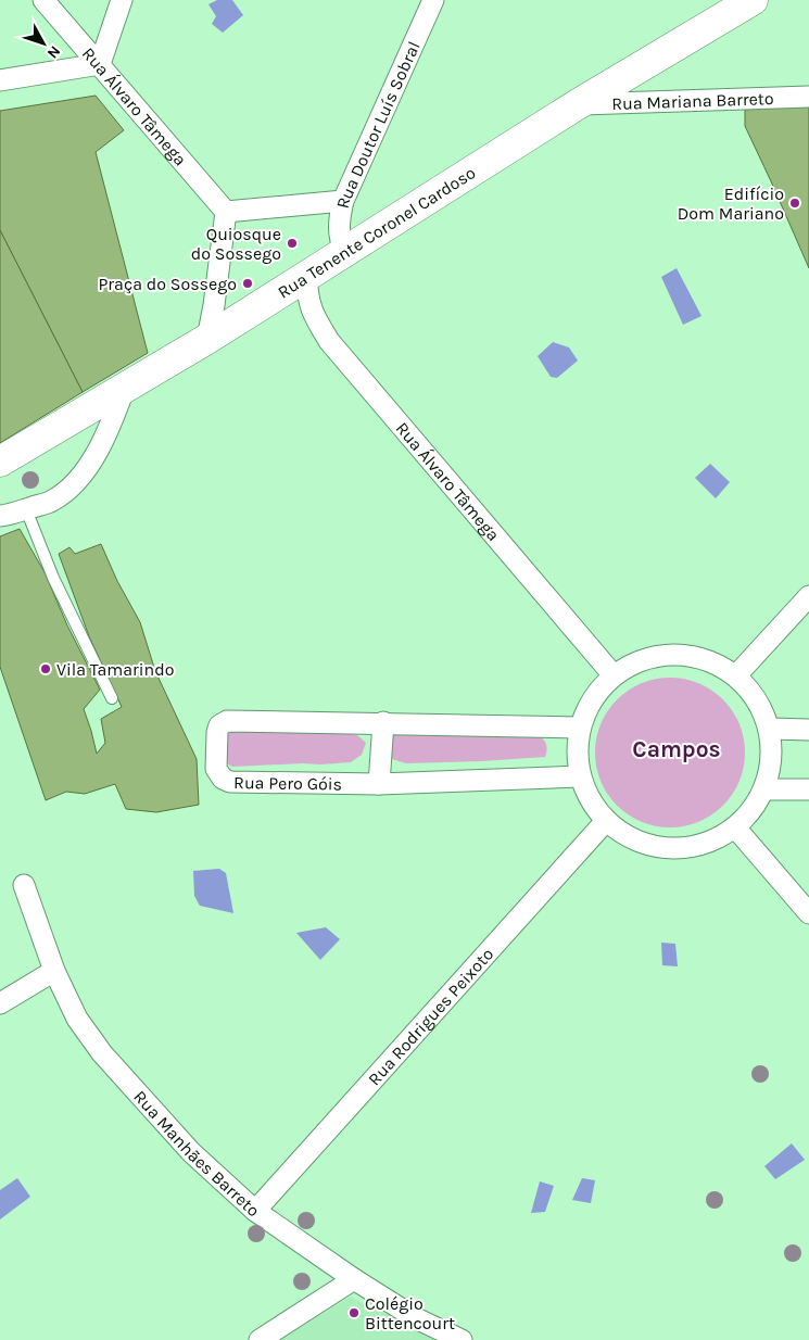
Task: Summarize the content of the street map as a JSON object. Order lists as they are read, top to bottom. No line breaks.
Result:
{"streets":{"main road":["Rua Tenente Coronel Cardoso"],"street":["Rua Mariana Barreto","Rua Álvaro Tâmega","Rua Doutor Luís Sobral","Rua Pero Góis","Rua Rodrigues Peixoto","Rua Manhães Barreto"]},"crossings":[["Rua Mariana Barreto","Rua Tenente Coronel Cardoso"],["Rua Álvaro Tâmega","Rua Tenente Coronel Cardoso"],["Rua Álvaro Tâmega","Rua Pero Góis"],["Rua Álvaro Tâmega","Rua Rodrigues Peixoto"],["Rua Doutor Luís Sobral","Rua Tenente Coronel Cardoso"],["Rua Pero Góis","Rua Rodrigues Peixoto"],["Rua Rodrigues Peixoto","Rua Manhães Barreto"]],"districts":["Campos"],"places":["Edifício Dom Mariano","Quiosque do Sossego","Praça do Sossego","Vila Tamarindo","Colégio Bittencourt"],"north":"bottom right"}
